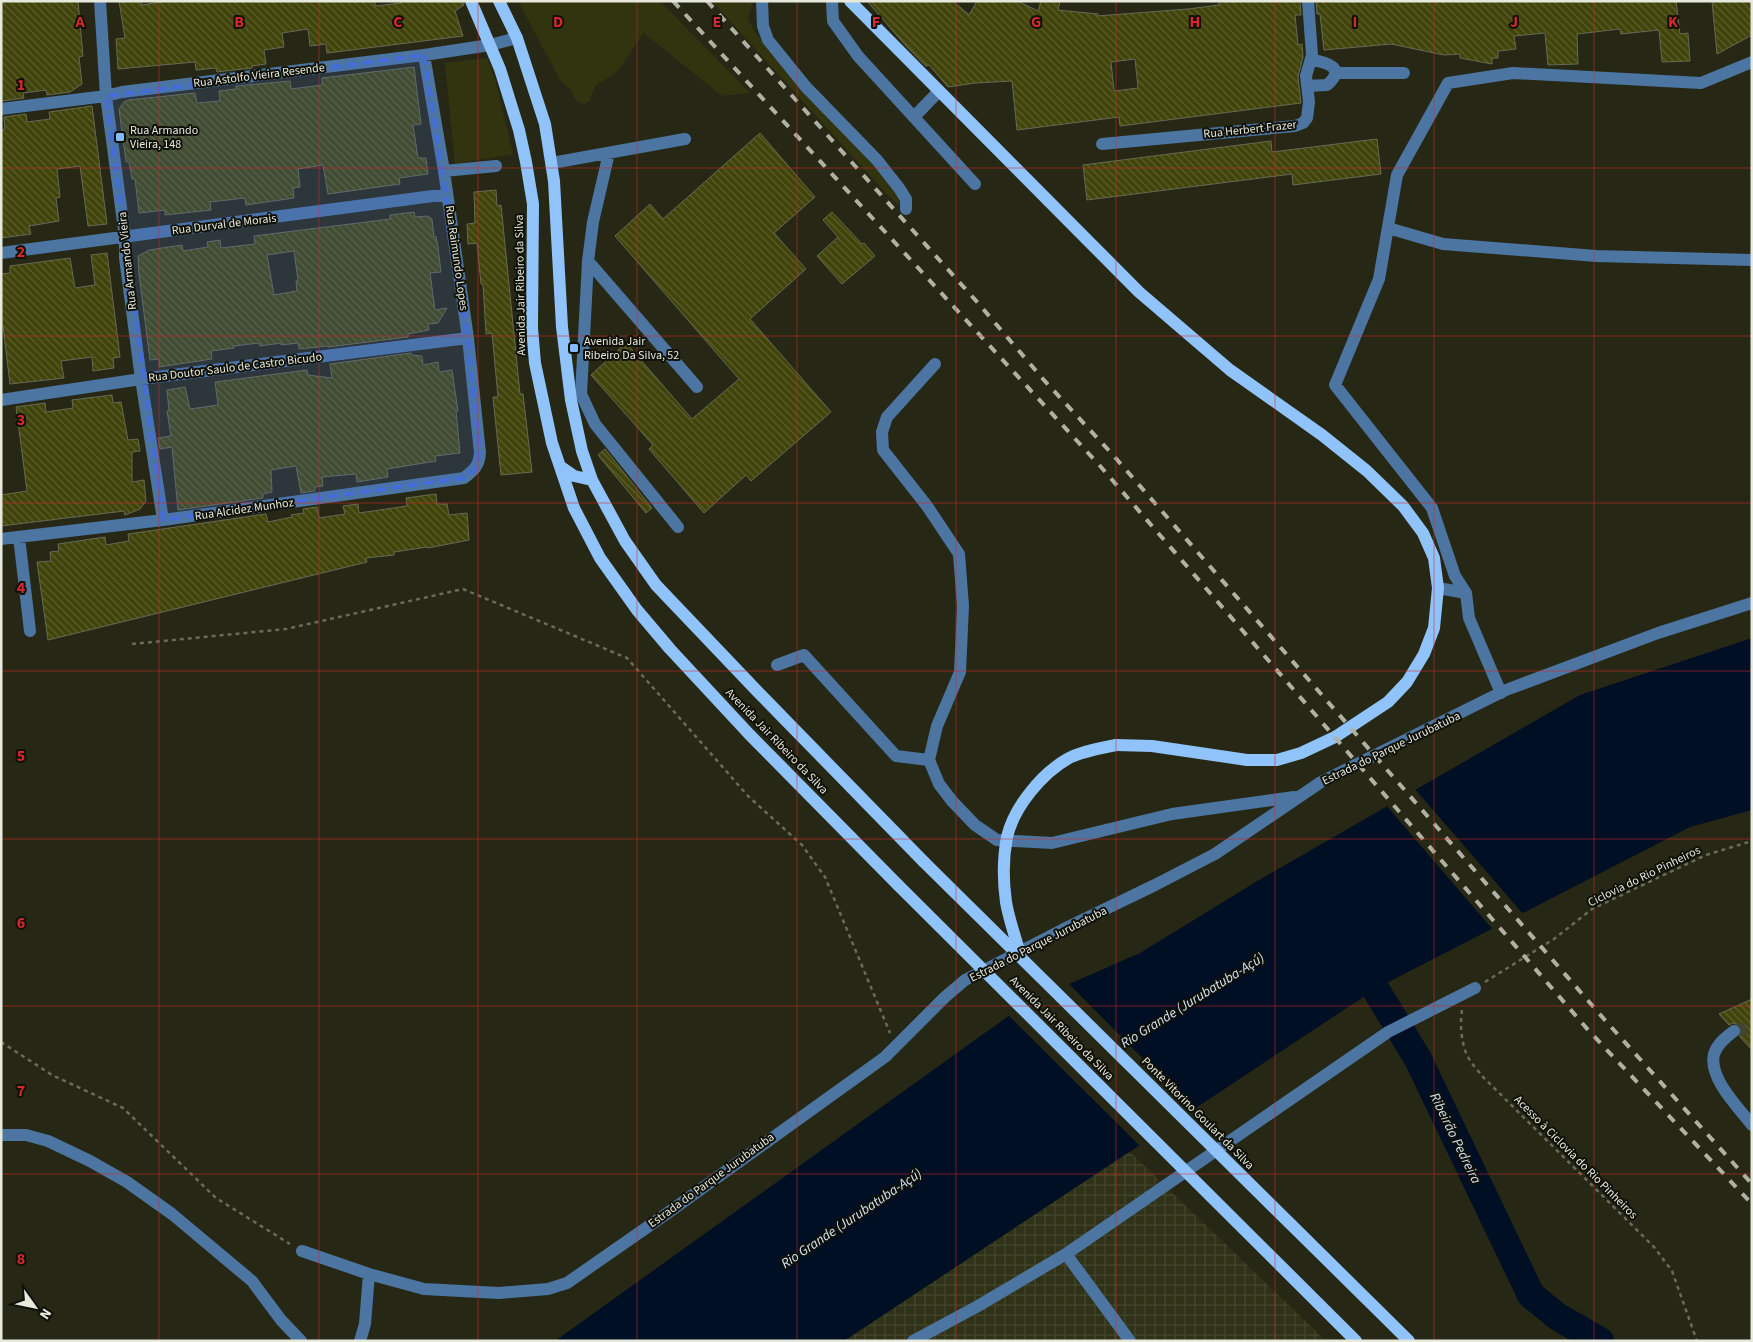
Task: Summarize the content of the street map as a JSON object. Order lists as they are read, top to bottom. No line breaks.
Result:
{"streets":{"main road":["Avenida Jair Ribeiro da Silva","Ponte Vitorino Goulart da Silva"],"street":["Rua Astolfo Vieira Resende","Rua Herbert Frazer","Rua Durval de Morais","Rua Raimundo Lopes","Rua Armando Vieira","Rua Doutor Saulo de Castro Bicudo","Rua Alcidez Munhoz","Estrada do Parque Jurubatuba"],"path":["Ciclovia do Rio Pinheiros","Acesso à Ciclovia do Rio Pinheiros"]},"crossings":[["Rua Astolfo Vieira Resende","Rua Raimundo Lopes"],["Rua Astolfo Vieira Resende","Rua Armando Vieira"],["Rua Astolfo Vieira Resende","Avenida Jair Ribeiro da Silva"],["Rua Durval de Morais","Rua Raimundo Lopes"],["Rua Durval de Morais","Rua Armando Vieira"],["Rua Raimundo Lopes","Rua Doutor Saulo de Castro Bicudo"],["Rua Raimundo Lopes","Rua Alcidez Munhoz"],["Rua Armando Vieira","Rua Doutor Saulo de Castro Bicudo"],["Rua Armando Vieira","Rua Alcidez Munhoz"],["Avenida Jair Ribeiro da Silva","Ponte Vitorino Goulart da Silva"],["Ciclovia do Rio Pinheiros","Acesso à Ciclovia do Rio Pinheiros"]],"water":["Rio Grande (Jurubatuba-Açú)","Ribeirão Pedreira"],"places":{"transit":["Rua Armando Vieira, 148","Avenida Jair Ribeiro Da Silva, 52"]},"north":"bottom right","grid":{"columns":["A","B","C","D","E","F","G","H","I","J","K"],"rows":["1","2","3","4","5","6","7","8"]}}
